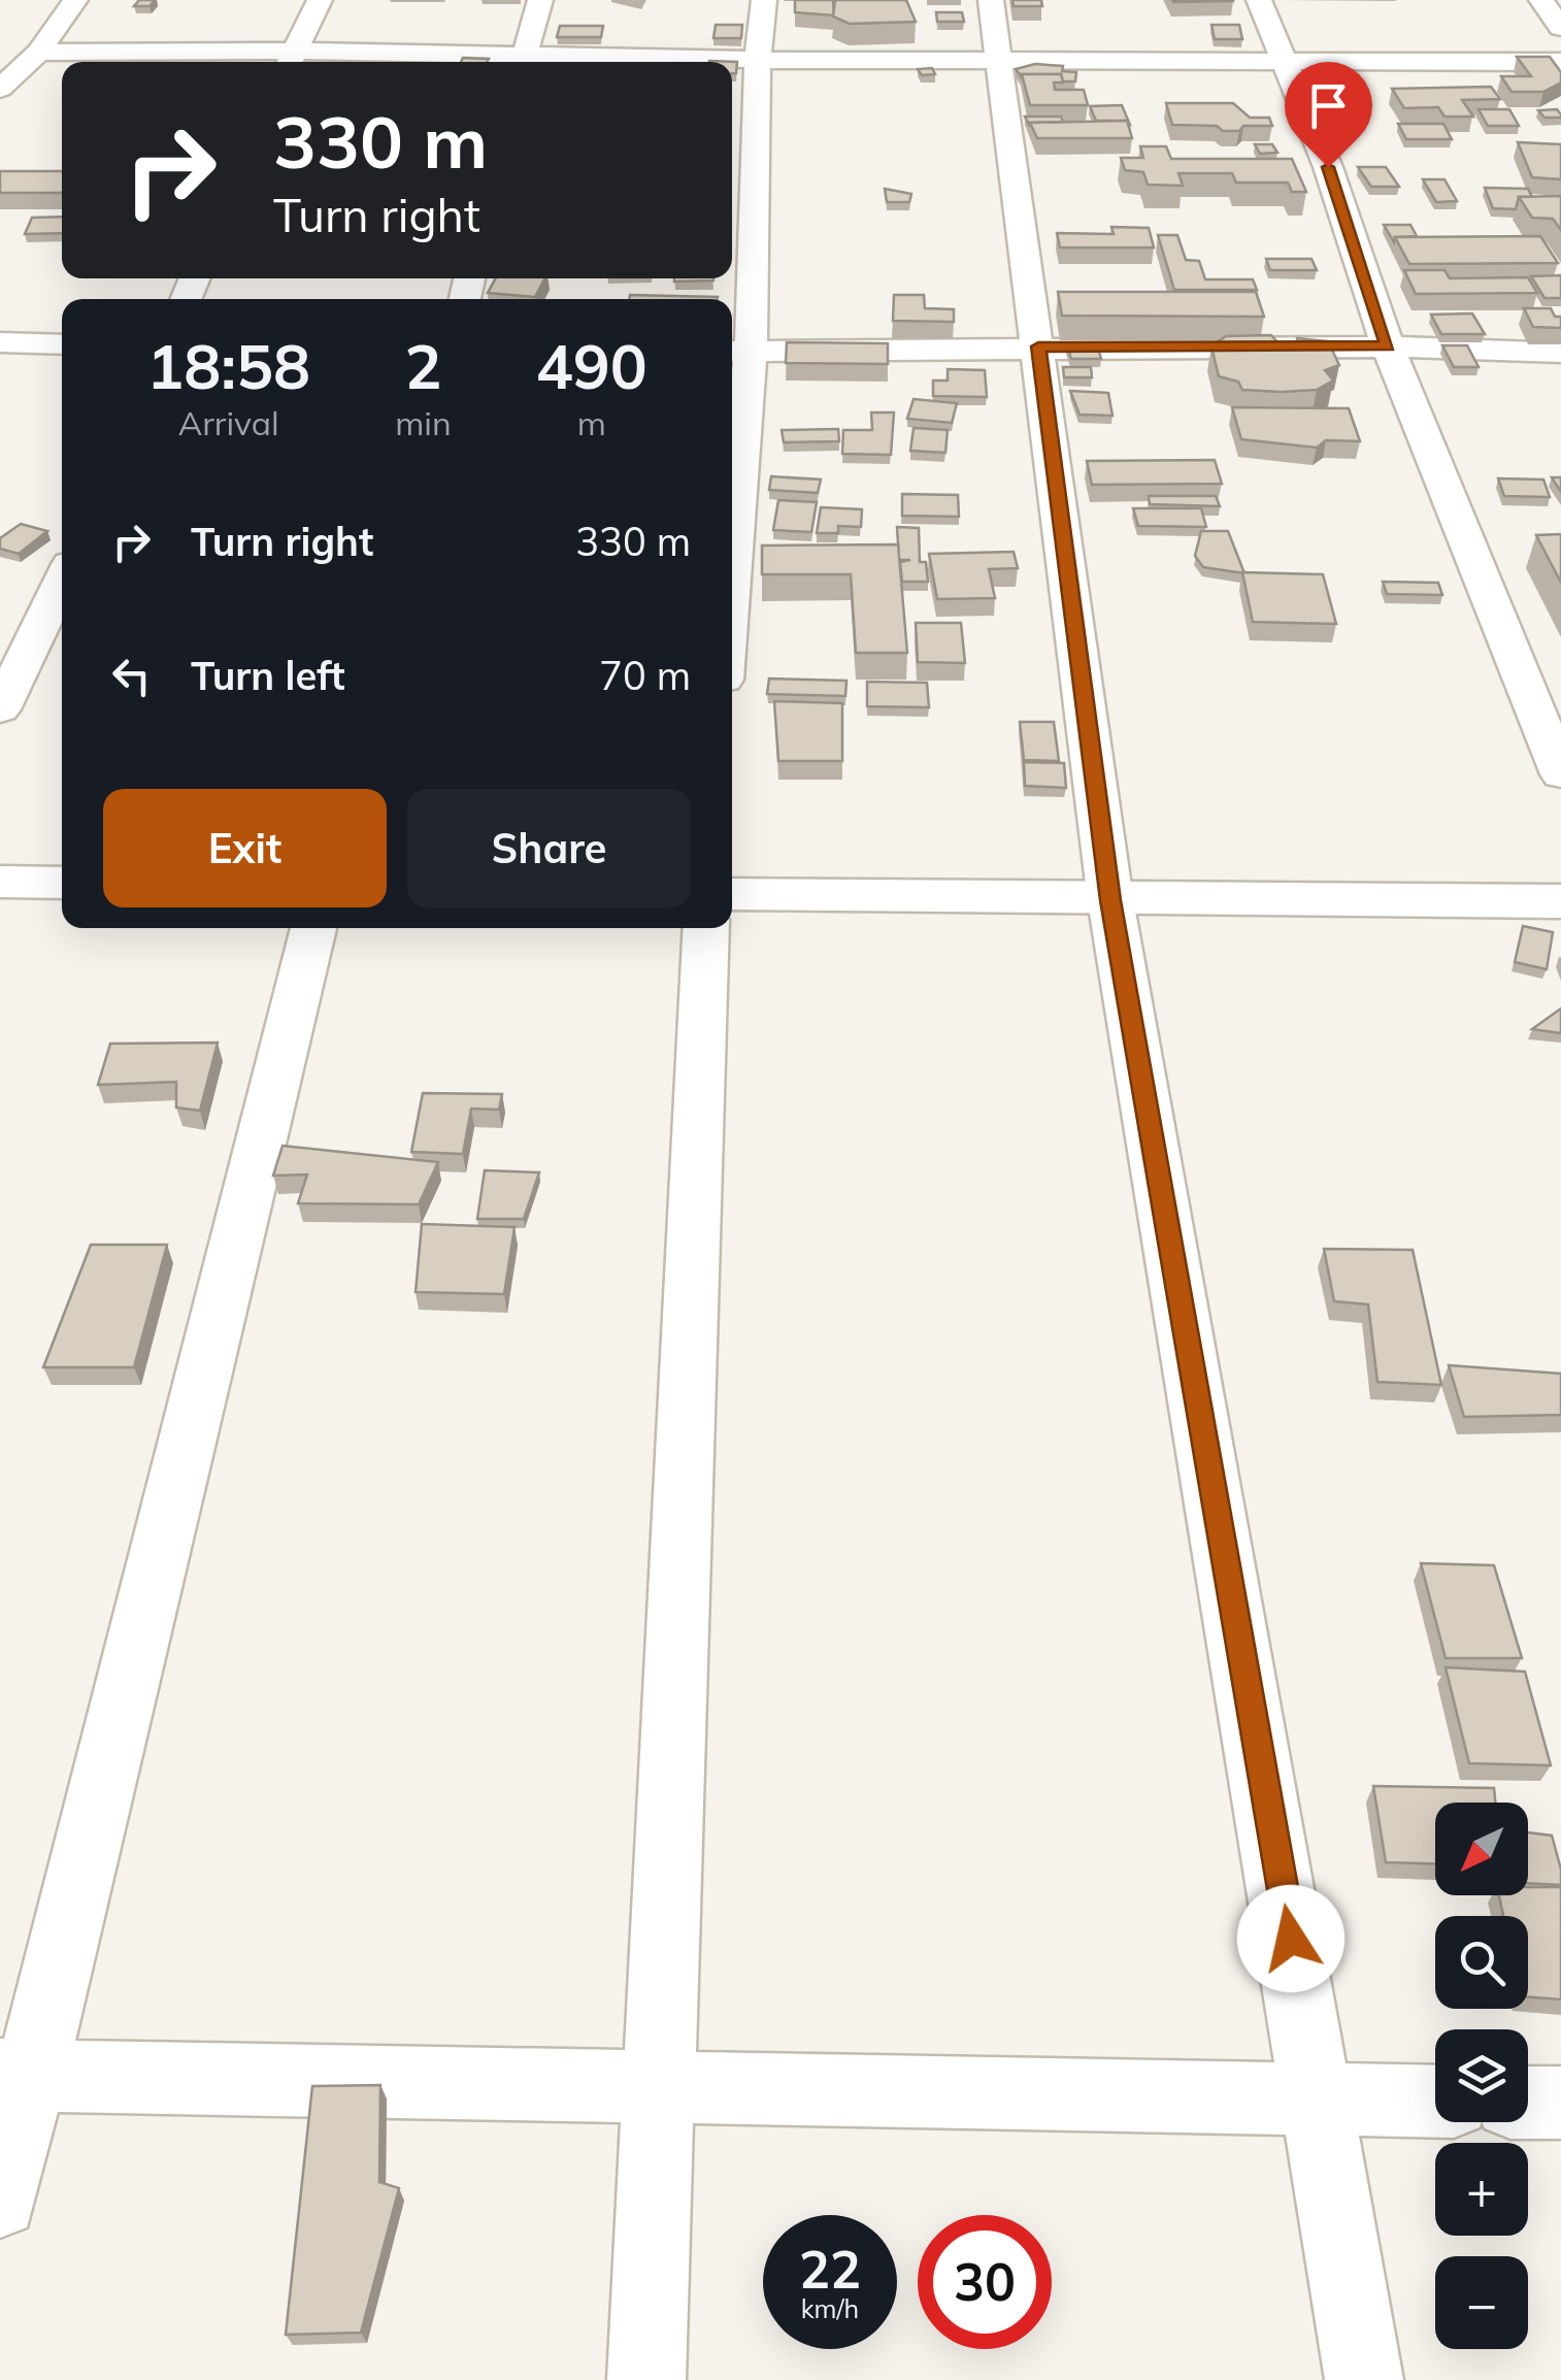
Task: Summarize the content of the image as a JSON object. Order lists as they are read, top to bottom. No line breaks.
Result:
{"north":"bottom left","page":{"turn":["330 m","Turn right"],"eta":["18:58","Arrival","2","min","490","m"],"list":[{"name":"Turn right","value":"330 m"},{"name":"Turn left","value":"70 m"}],"buttons":["Exit","Share"],"map_buttons":["+","−"],"speed":"22 km/h","limit":"30"}}
